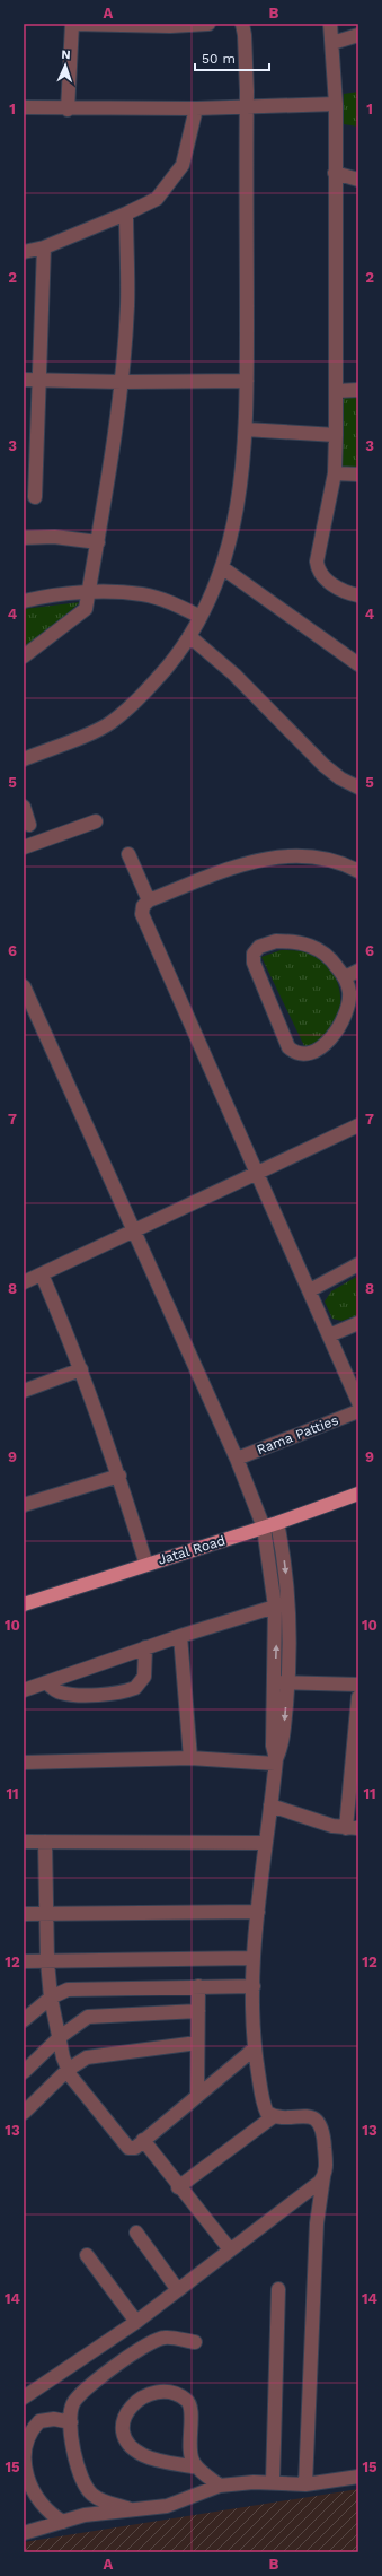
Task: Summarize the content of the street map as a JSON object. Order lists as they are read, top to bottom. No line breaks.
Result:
{"streets":{"main road":["Jatal Road"],"street":["Rama Patties"]},"scale_bar":"50 m","north":"top","grid":{"columns":["A","B"],"rows":["1","2","3","4","5","6","7","8","9","10","11","12","13","14","15"]}}
